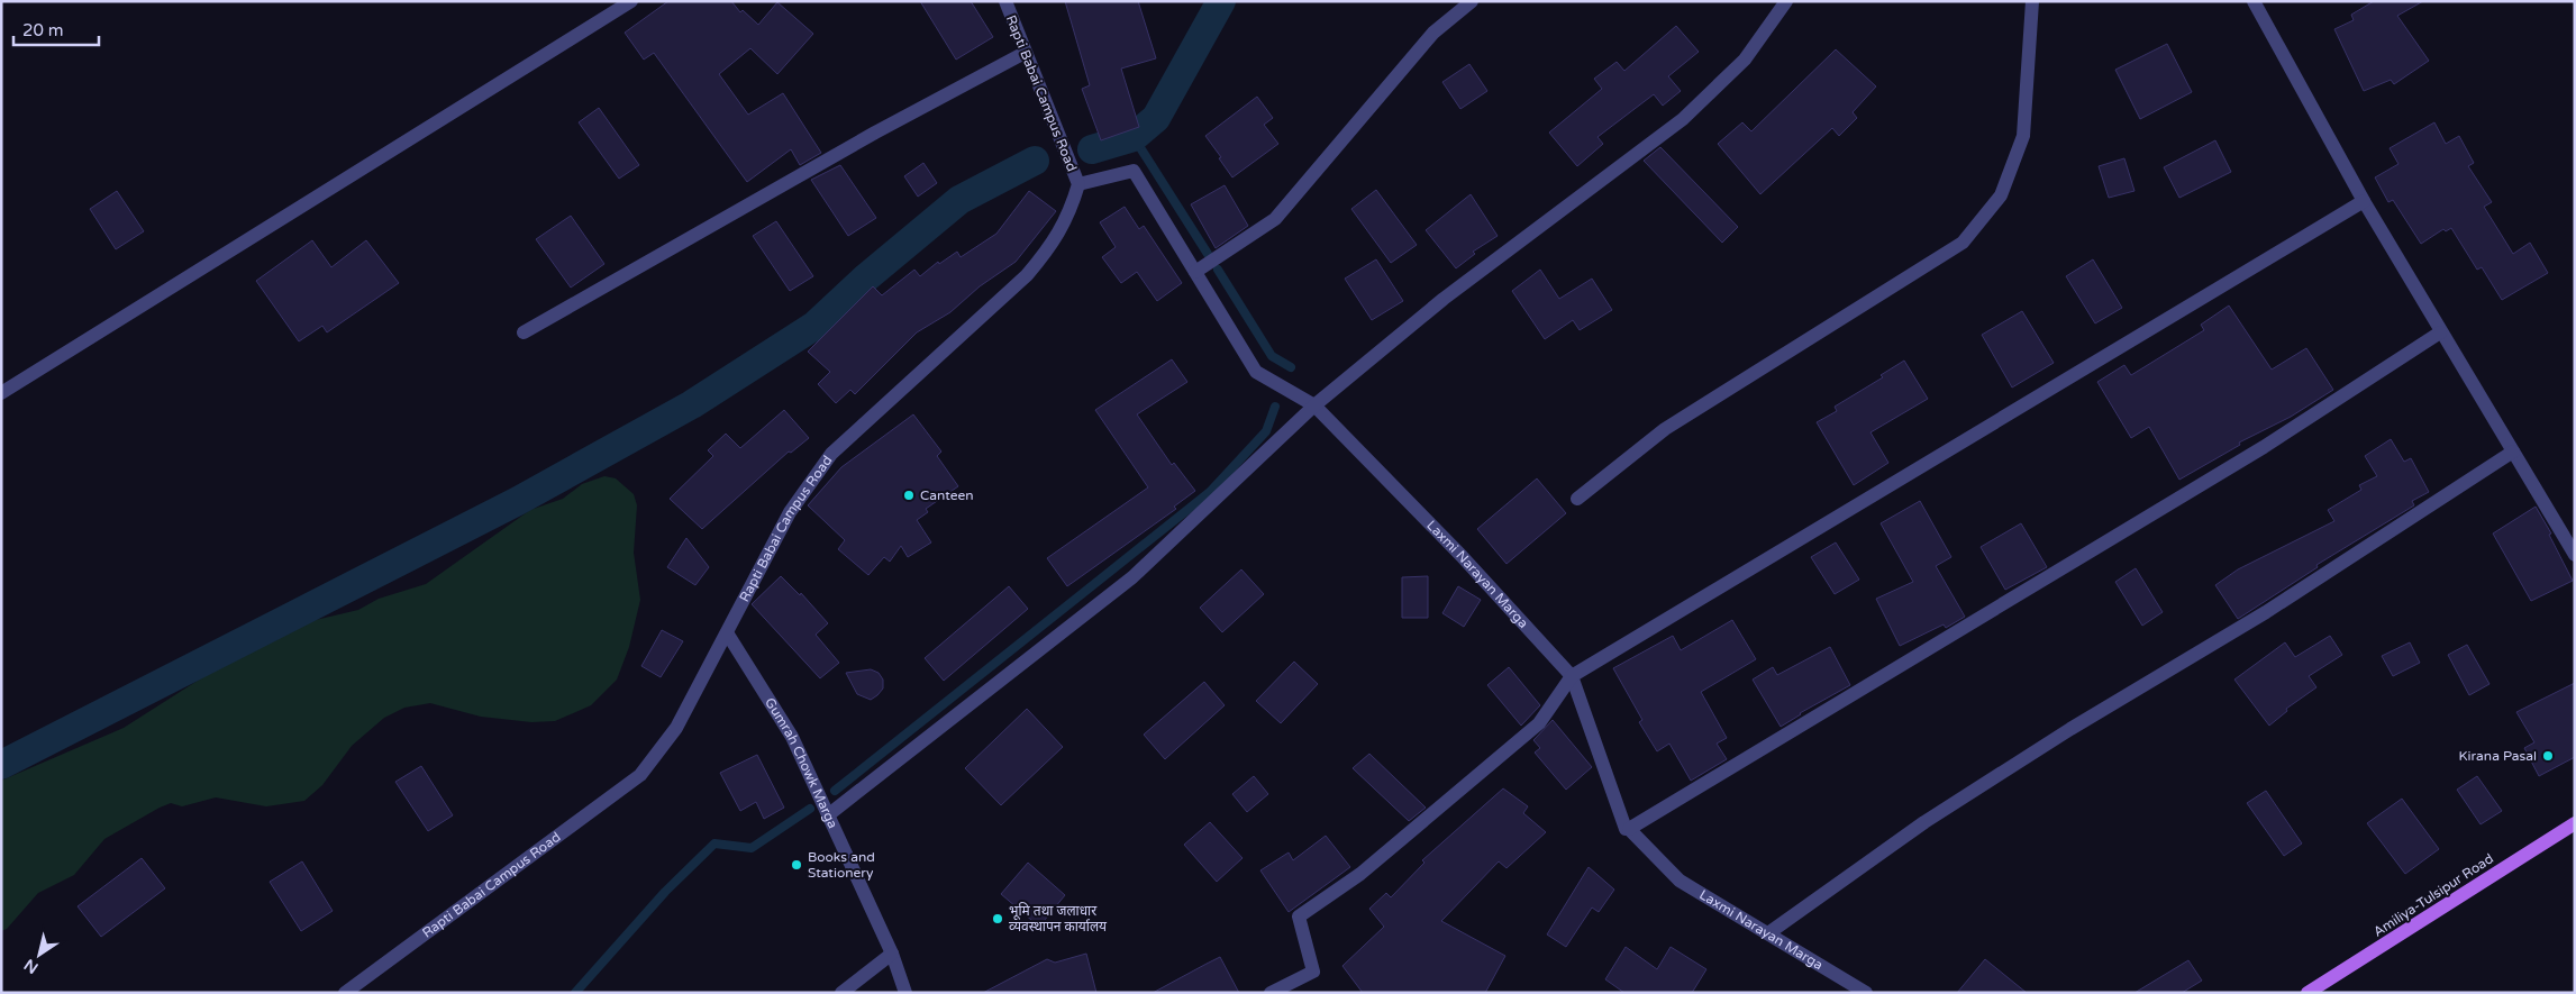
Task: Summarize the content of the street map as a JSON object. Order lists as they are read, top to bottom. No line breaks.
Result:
{"streets":{"main road":["Amiliya-Tulsipur Road"],"street":["Rapti Babai Campus Road","Laxmi Narayan Marga","Gumrah Chowk Marga"]},"crossings":[["Rapti Babai Campus Road","Laxmi Narayan Marga"],["Rapti Babai Campus Road","Gumrah Chowk Marga"]],"places":["Canteen","Kirana Pasal","Books and Stationery","भूमि तथा जलाधार व्यवस्थापन कार्यालय"],"scale_bar":"20 m","north":"bottom left"}
